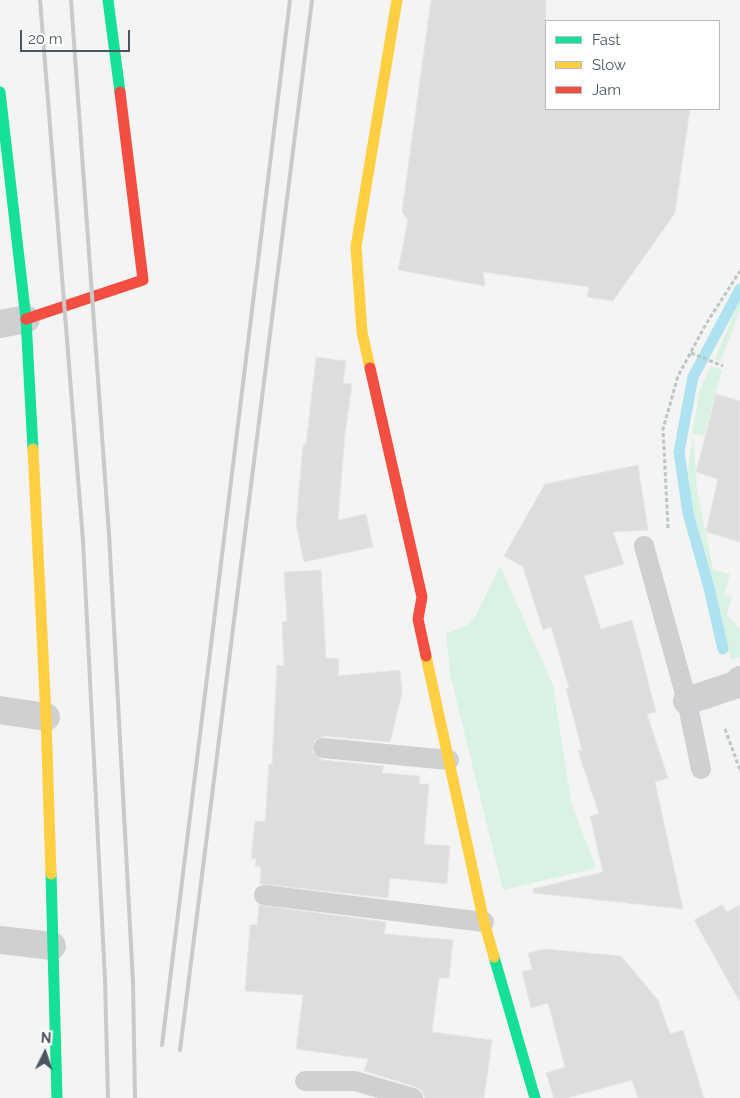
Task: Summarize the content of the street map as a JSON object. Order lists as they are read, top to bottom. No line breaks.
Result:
{"legend":["Fast","Slow","Jam"],"scale_bar":"20 m","north":"top"}
